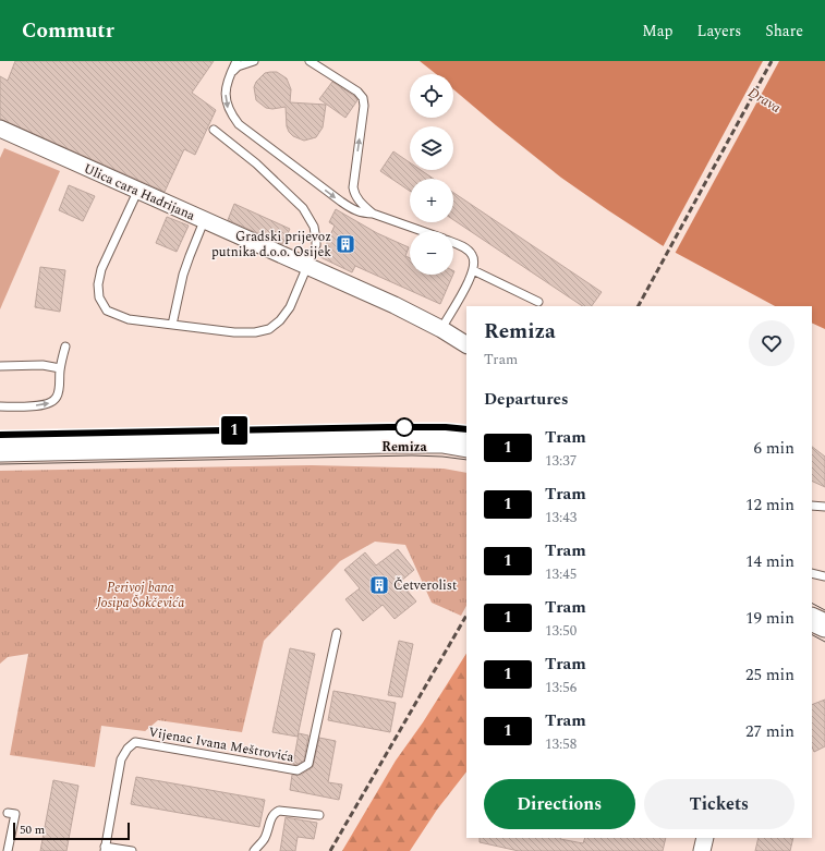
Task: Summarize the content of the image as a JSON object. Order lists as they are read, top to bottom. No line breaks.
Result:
{"streets":{"street":["Ulica cara Hadrijana"],"lane":["Vijenac Ivana Meštrovića"]},"water":["Drava"],"parks":["Perivoj bana Josipa Šokčevića"],"places":{"building":["Gradski prijevoz putnika d.o.o. Osijek","Četverolist"],"other":["Remiza"]},"lines":["tram line 1"],"scale_bar":"50 m","page":{"header":"Commutr","nav":["Map","Layers","Share"],"on_map":"1","map_buttons":["+","−"],"heading":[["Remiza","Tram"],"Departures"],"list":[{"mark":"1","name":"Tram","note":"13:37","value":"6 min"},{"mark":"1","name":"Tram","note":"13:43","value":"12 min"},{"mark":"1","name":"Tram","note":"13:45","value":"14 min"},{"mark":"1","name":"Tram","note":"13:50","value":"19 min"},{"mark":"1","name":"Tram","note":"13:56","value":"25 min"},{"mark":"1","name":"Tram","note":"13:58","value":"27 min"}],"buttons":["Directions","Tickets"],"scale":"50 m"}}
